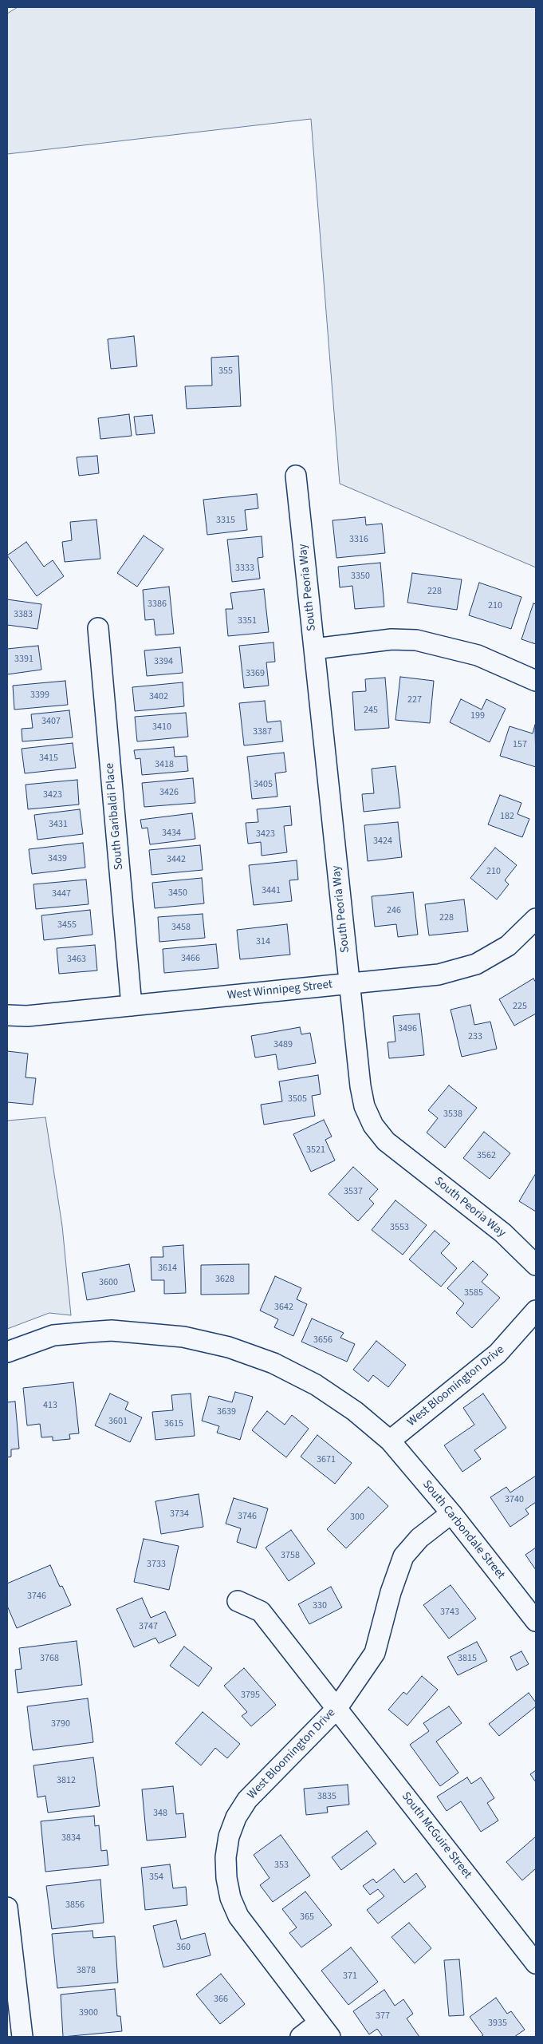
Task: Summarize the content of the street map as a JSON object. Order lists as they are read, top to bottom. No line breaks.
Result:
{"streets":{"street":["South Peoria Way","South Garibaldi Place","West Winnipeg Street","West Bloomington Drive","South Carbondale Street","South McGuire Street"]},"crossings":[["South Peoria Way","West Winnipeg Street"],["South Garibaldi Place","West Winnipeg Street"],["West Bloomington Drive","South Carbondale Street"],["West Bloomington Drive","South McGuire Street"]],"house_numbers":["355","3315","3316","3333","3350","228","3386","210","3383","3351","3391","3394","3369","3399","3402","227","245","199","3407","3410","3387","157","3415","3418","3405","3426","3423","182","3431","3434","3423","3424","3439","3442","210","3441","3450","3447","246","228","3455","3458","314","3466","3463","225","3496","233","3489","3505","3538","3521","3562","3537","3553","3614","3628","3600","3585","3642","3656","413","3639","3601","3615","3671","3740","3734","3746","300","3758","3733","3746","330","3743","3747","3768","3815","3795","3790","3812","3835","348","3834","353","354","3856","365","360","3878","371","366","3900","377","3935"]}
